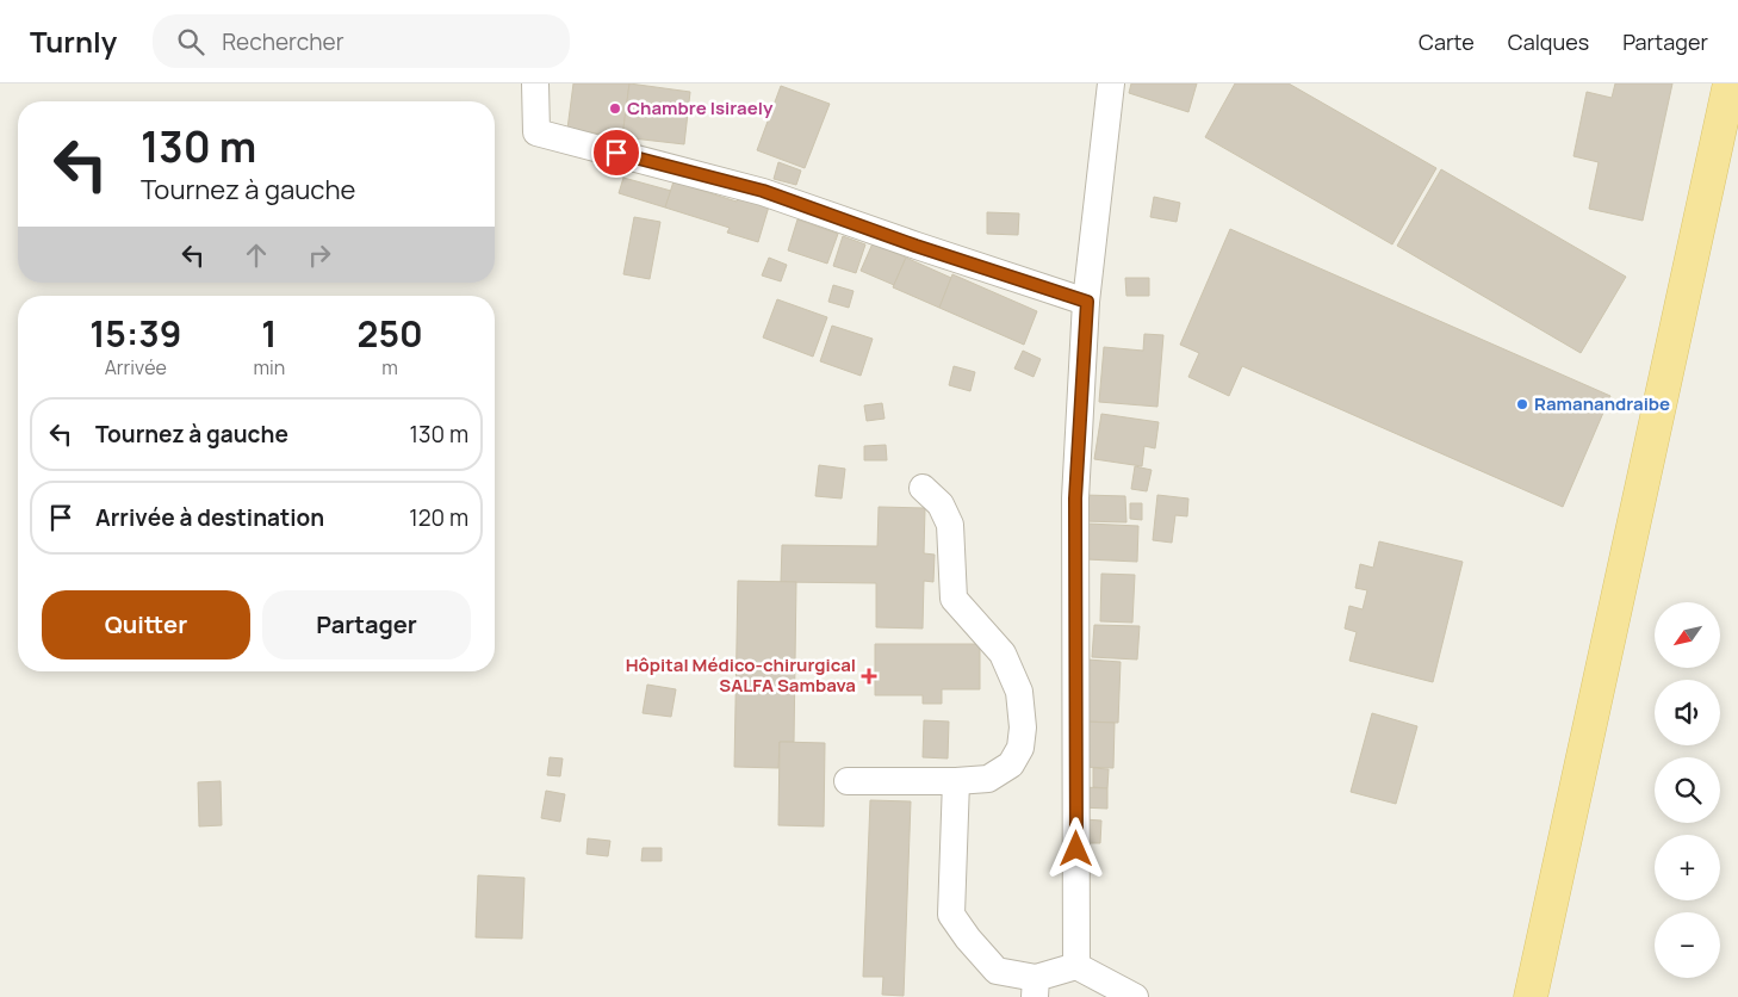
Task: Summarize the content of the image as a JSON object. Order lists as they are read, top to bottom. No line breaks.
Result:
{"places":{"other":["Chambre Isiraely","Ramanandraibe"],"health":["Hôpital Médico-chirurgical SALFA Sambava"]},"north":"bottom left","page":{"header":"Turnly","search":"Rechercher","nav":["Carte","Calques","Partager"],"turn":["130 m","Tournez à gauche"],"eta":["15:39","Arrivée","1","min","250","m"],"list":[{"name":"Tournez à gauche","value":"130 m"},{"name":"Arrivée à destination","value":"120 m"}],"buttons":["Quitter","Partager"],"map_buttons":["+","−"]}}
